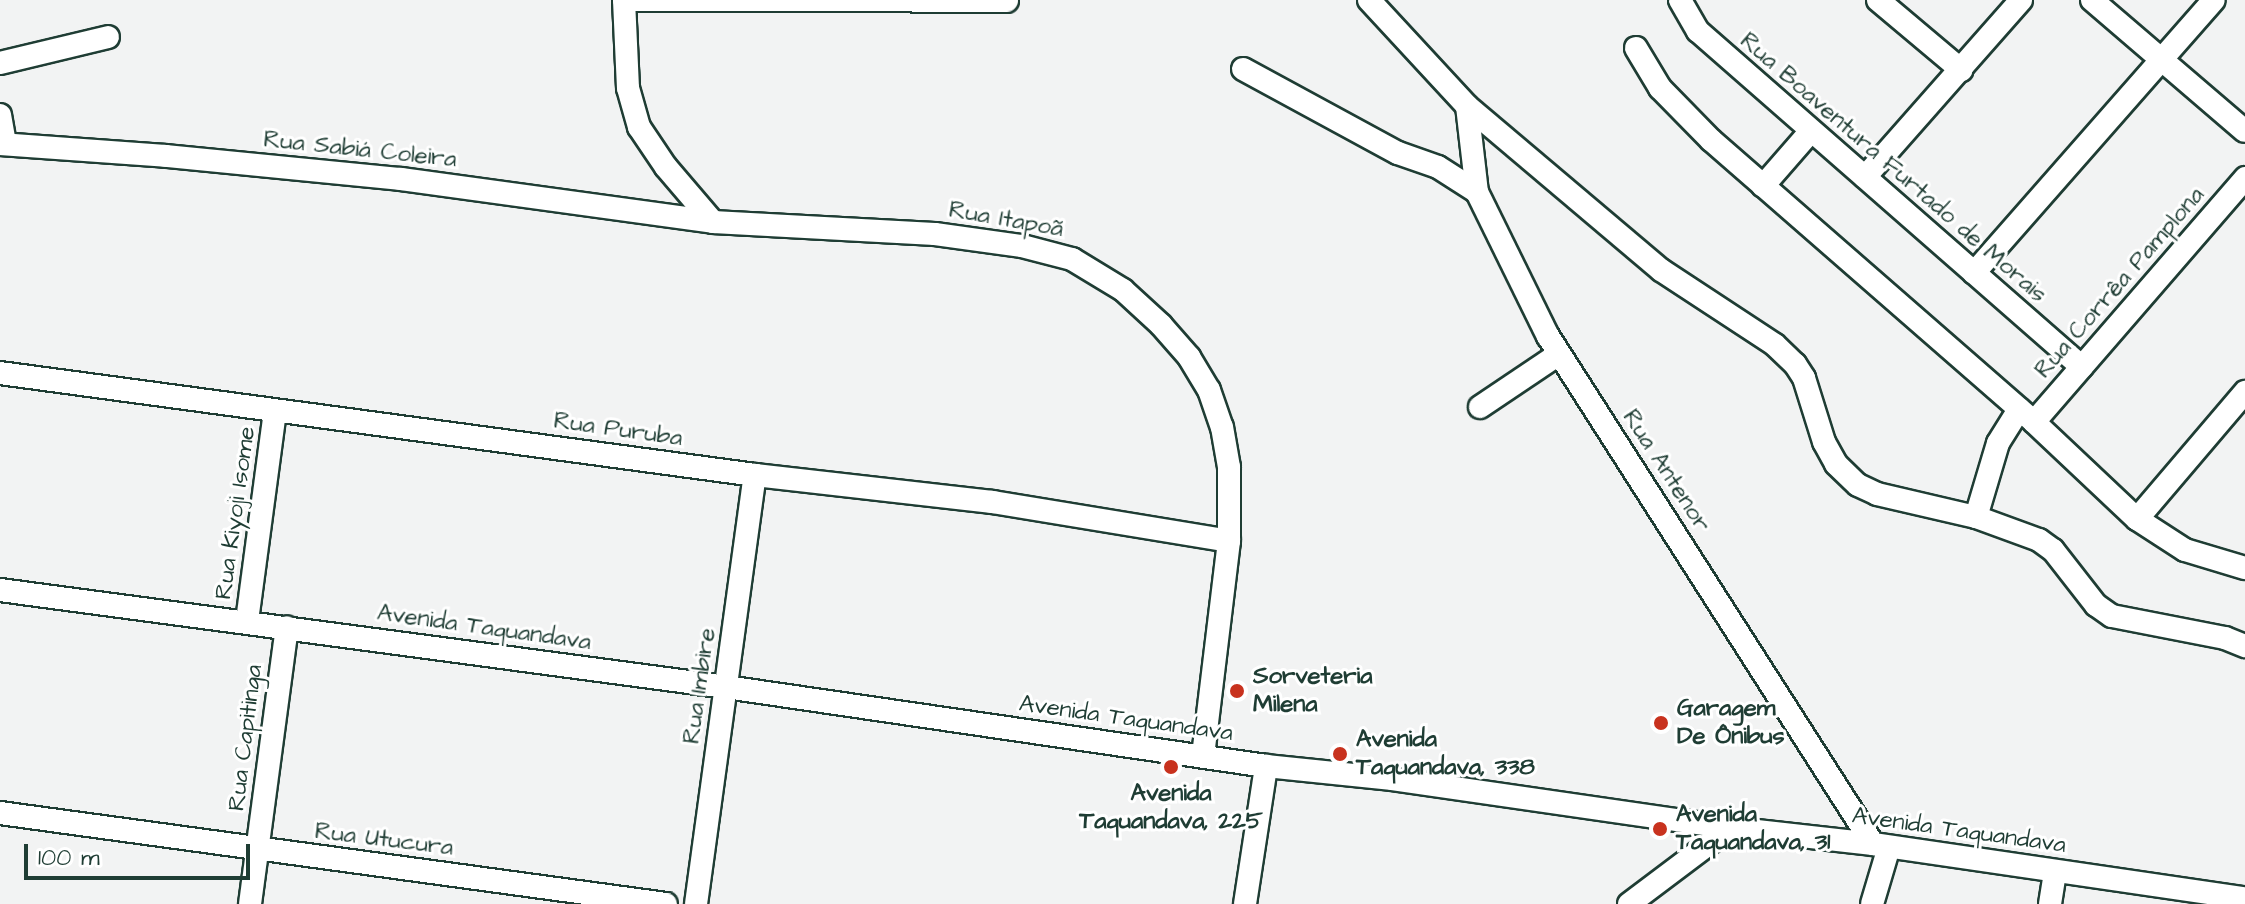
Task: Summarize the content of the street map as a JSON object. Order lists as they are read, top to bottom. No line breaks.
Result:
{"streets":{"street":["Rua Sabiá Coleira","Rua Boaventura Furtado de Morais","Rua Itapoã","Rua Corrêa Pamplona","Rua Puruba","Rua Antenor","Rua Kiyoji Isome","Avenida Taquandava","Rua Imbire","Rua Capitinga","Rua Utucura"]},"crossings":[["Rua Sabiá Coleira","Rua Itapoã"],["Rua Boaventura Furtado de Morais","Rua Corrêa Pamplona"],["Rua Itapoã","Rua Puruba"],["Rua Itapoã","Avenida Taquandava"],["Rua Puruba","Rua Kiyoji Isome"],["Rua Puruba","Rua Imbire"],["Rua Antenor","Avenida Taquandava"],["Rua Kiyoji Isome","Avenida Taquandava"],["Avenida Taquandava","Rua Imbire"],["Avenida Taquandava","Rua Capitinga"],["Rua Capitinga","Rua Utucura"]],"places":["Sorveteria Milena","Garagem De Ônibus","Avenida Taquandava, 338","Avenida Taquandava, 225","Avenida Taquandava, 31"],"scale_bar":"100 m"}
